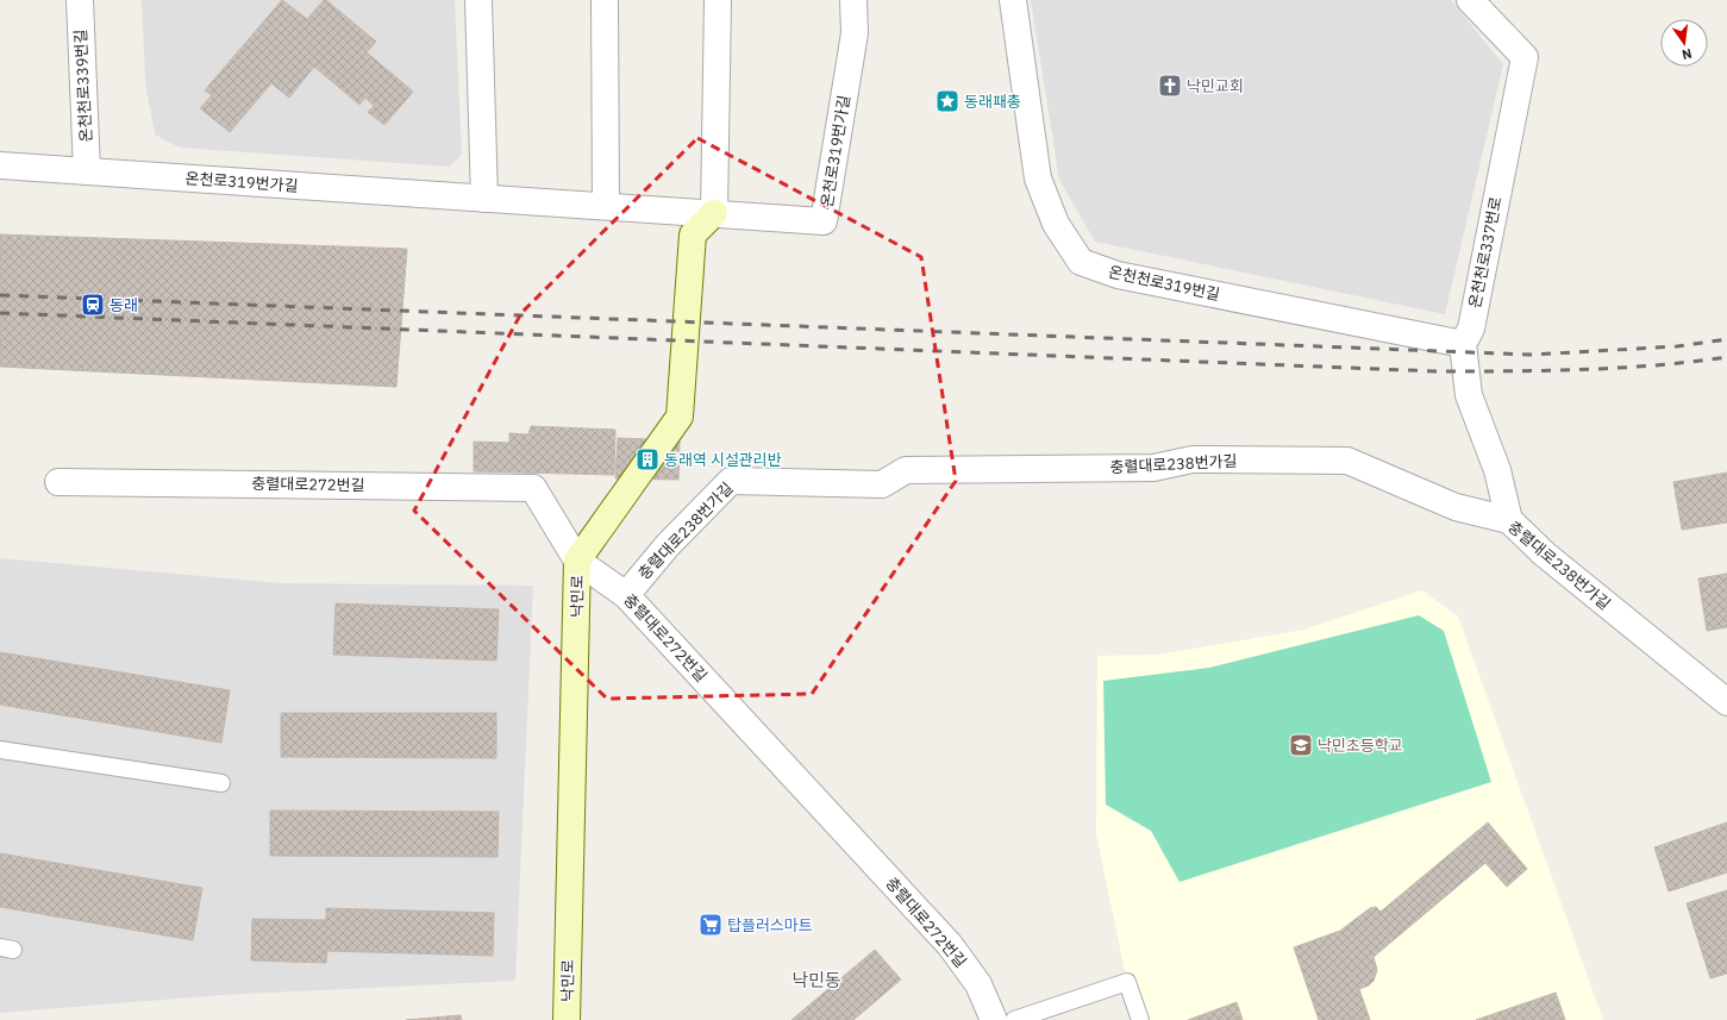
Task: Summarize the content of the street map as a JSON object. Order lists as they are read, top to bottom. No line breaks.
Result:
{"streets":{"main road":["낙민로"],"street":["온천천로339번길","온천로319번가길","온천천로337번로","온천천로319번길","충렬대로238번가길","충렬대로272번길"]},"crossings":[["온천천로339번길","온천로319번가길"],["온천로319번가길","낙민로"],["온천천로337번로","온천천로319번길"],["충렬대로238번가길","충렬대로272번길"],["충렬대로272번길","낙민로"]],"districts":["낙민동"],"places":{"church":["낙민교회"],"place":["동래패총"],"station":["동래"],"building":["동래역 시설관리반"],"school or university":["낙민초등학교"],"supermarket":["탑플러스마트"]},"north":"bottom"}
